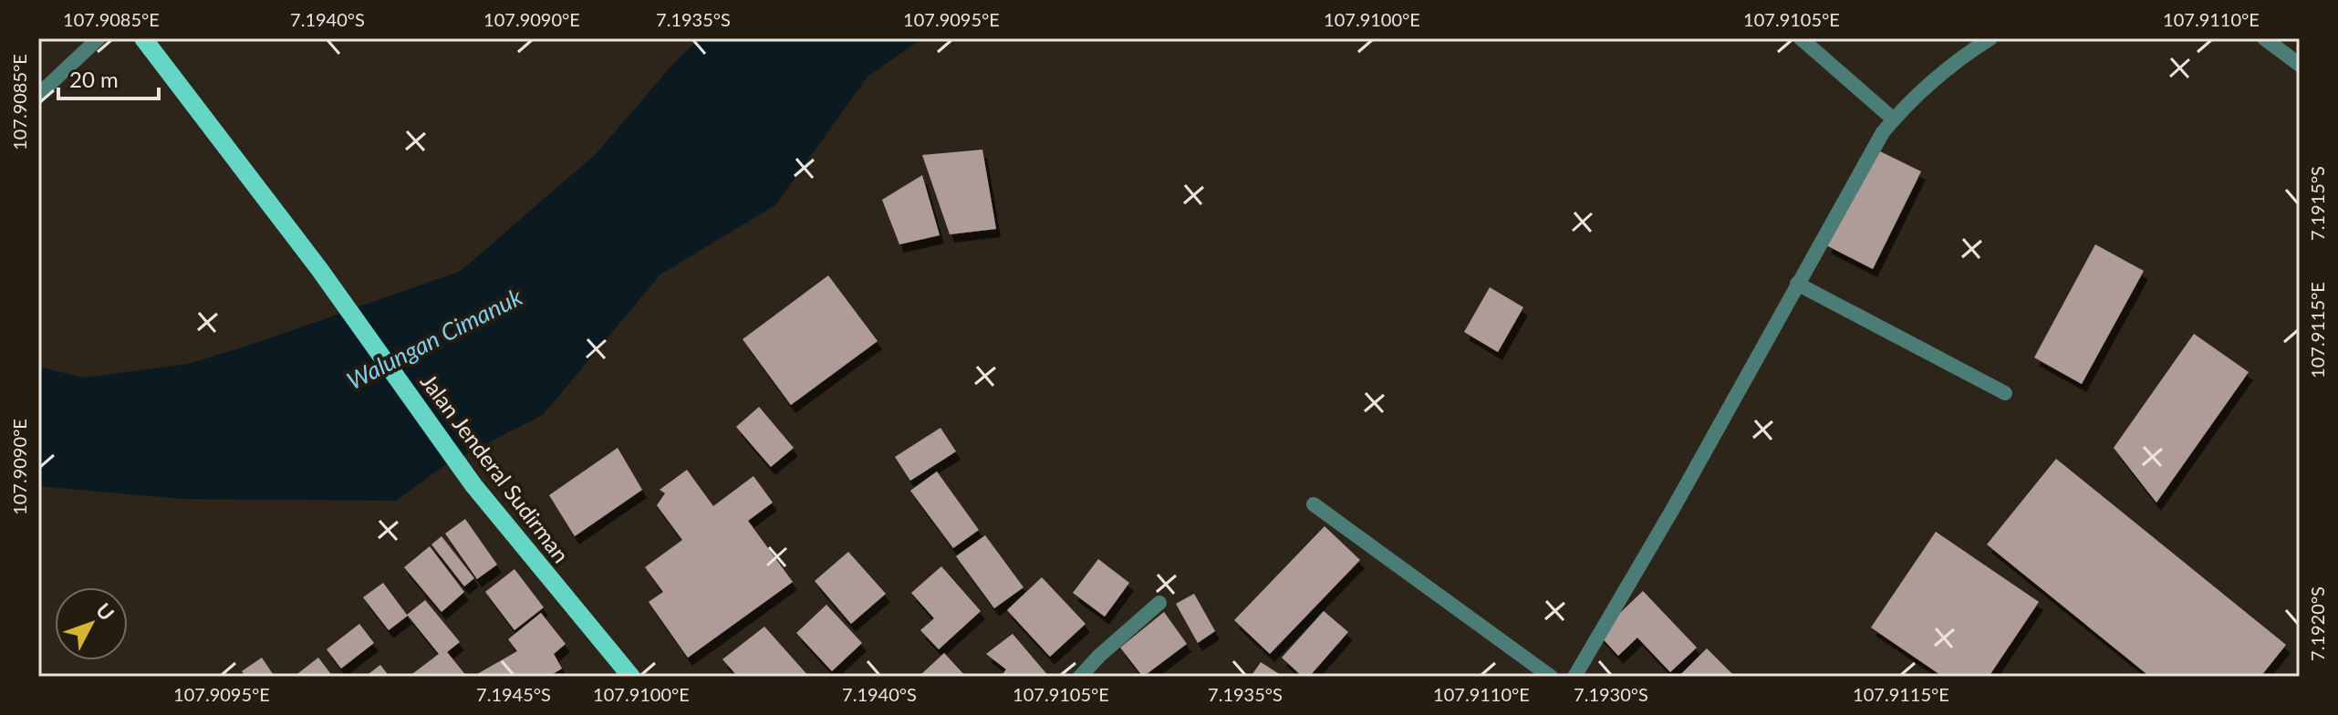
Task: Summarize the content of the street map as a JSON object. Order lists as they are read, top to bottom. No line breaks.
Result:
{"streets":{"main road":["Jalan Jenderal Sudirman"]},"water":["Walungan Cimanuk"],"scale_bar":"20 m","north":"top right","coordinates":["107.9085°E","7.1940°S","107.9090°E","7.1935°S","107.9095°E","107.9100°E","107.9105°E","107.9110°E","7.1915°S","107.9115°E","7.1920°S","7.1945°S","7.1930°S"]}
